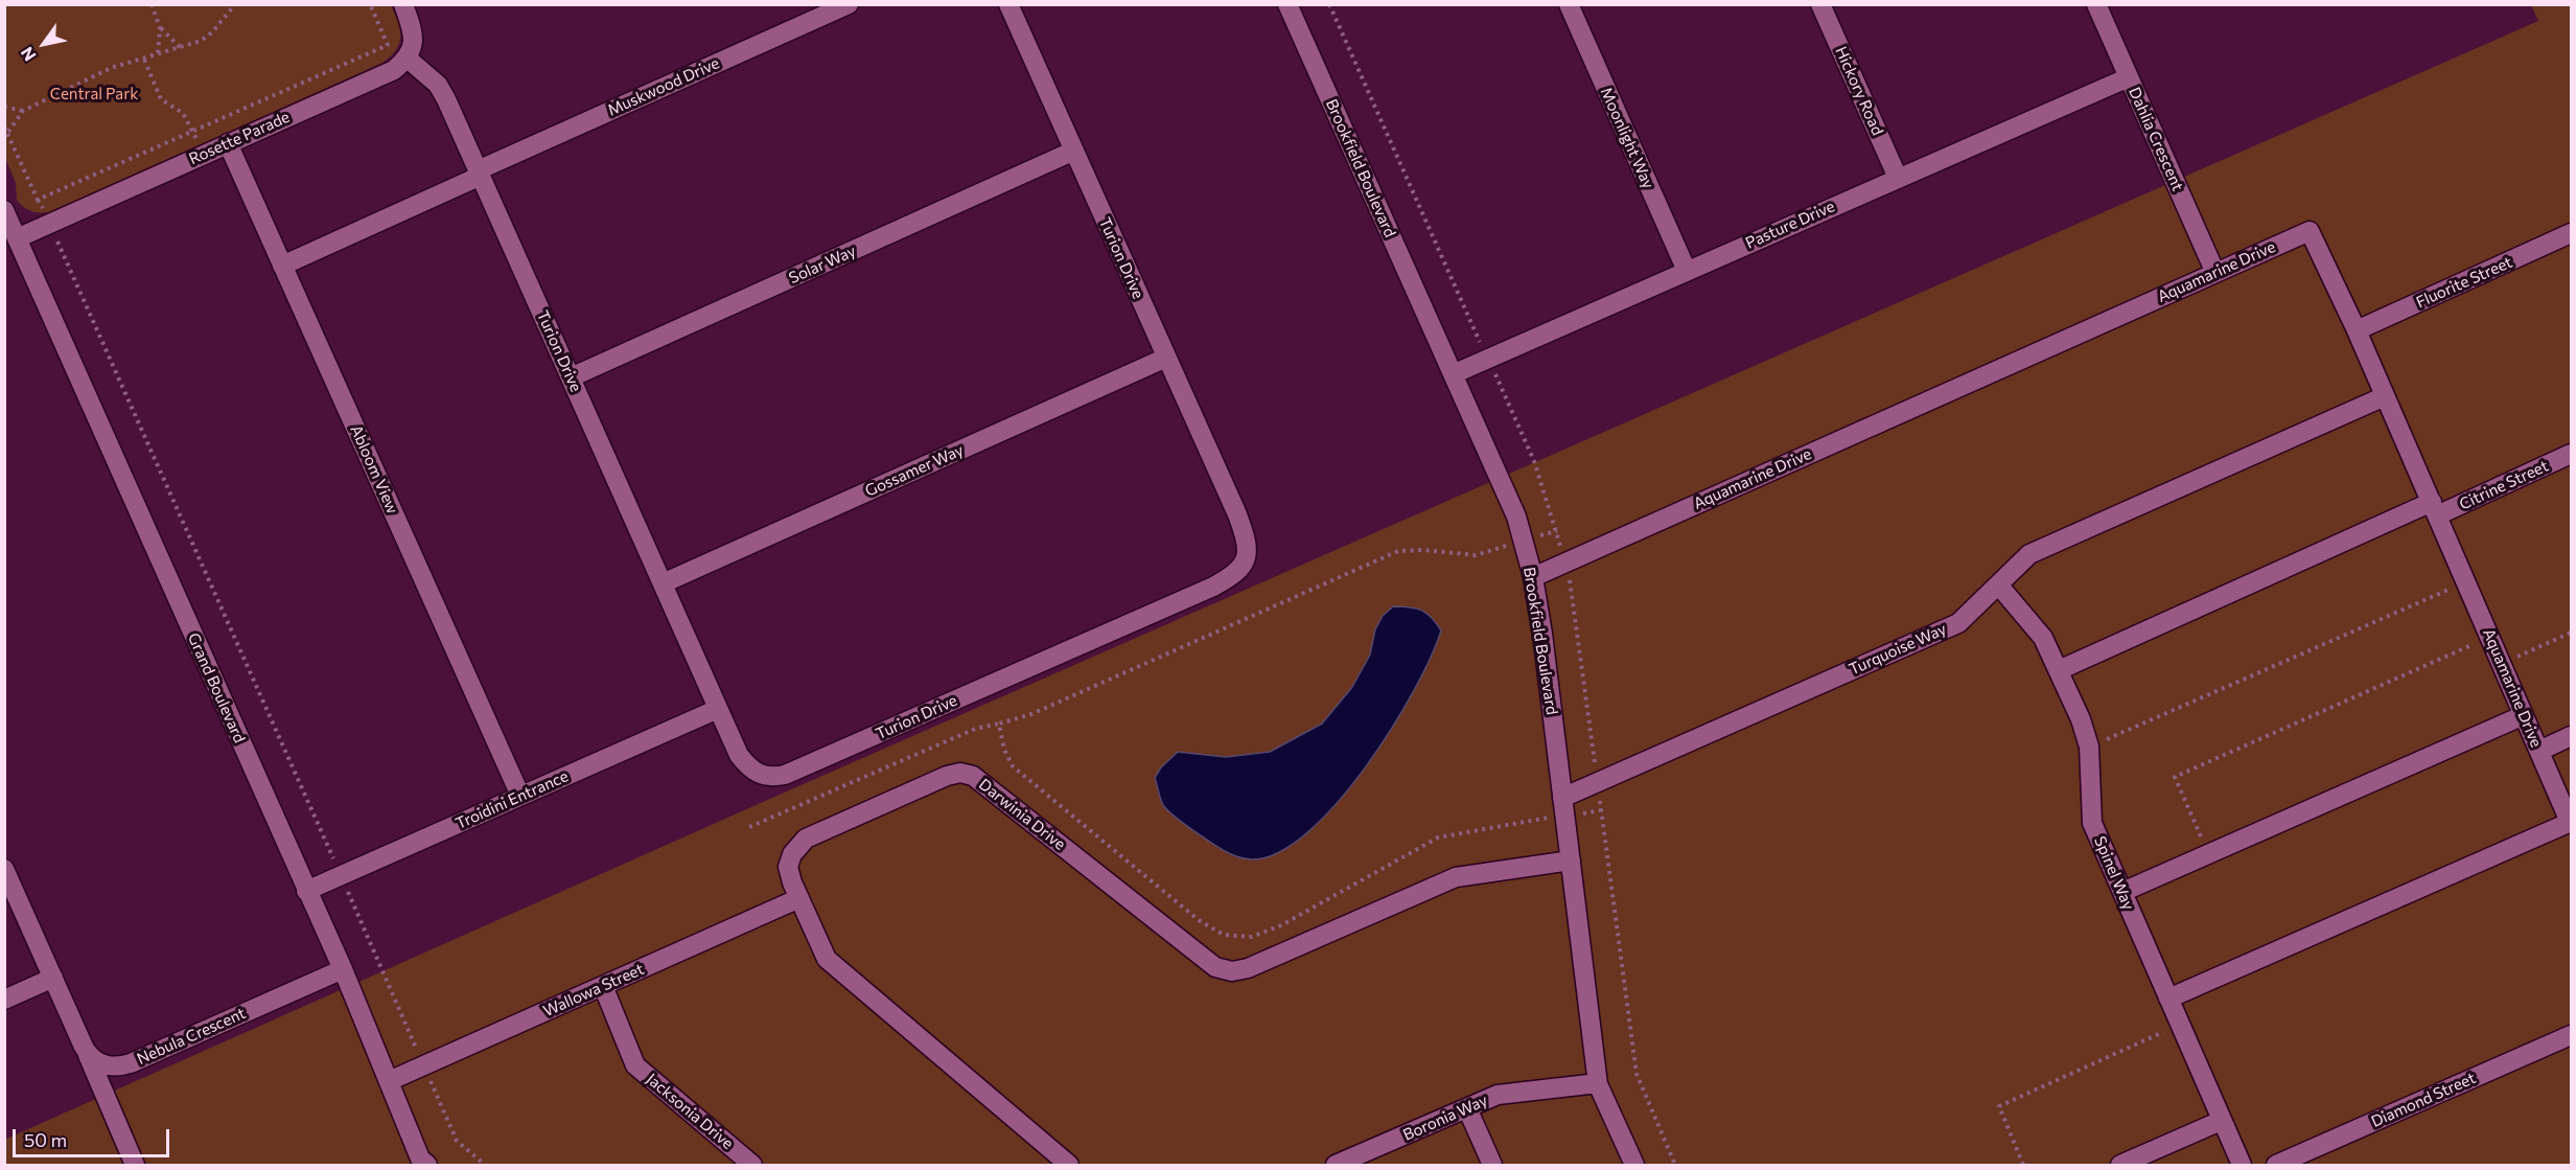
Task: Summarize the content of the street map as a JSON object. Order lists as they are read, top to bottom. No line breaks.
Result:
{"streets":{"street":["Muskwood Drive","Hickory Road","Rosette Parade","Moonlight Way","Dahlia Crescent","Brookfield Boulevard","Pasture Drive","Turion Drive","Solar Way","Aquamarine Drive","Fluorite Street","Abloom View","Gossamer Way","Citrine Street","Turquoise Way","Grand Boulevard","Troidini Entrance","Darwinia Drive","Spinel Way","Wallowa Street","Nebula Crescent","Diamond Street","Jacksonia Drive","Boronia Way"]},"crossings":[["Muskwood Drive","Turion Drive"],["Muskwood Drive","Abloom View"],["Hickory Road","Pasture Drive"],["Rosette Parade","Turion Drive"],["Rosette Parade","Abloom View"],["Rosette Parade","Grand Boulevard"],["Moonlight Way","Pasture Drive"],["Dahlia Crescent","Pasture Drive"],["Dahlia Crescent","Aquamarine Drive"],["Brookfield Boulevard","Pasture Drive"],["Brookfield Boulevard","Aquamarine Drive"],["Brookfield Boulevard","Turquoise Way"],["Brookfield Boulevard","Darwinia Drive"],["Brookfield Boulevard","Boronia Way"],["Turion Drive","Solar Way"],["Turion Drive","Gossamer Way"],["Turion Drive","Troidini Entrance"],["Aquamarine Drive","Fluorite Street"],["Aquamarine Drive","Citrine Street"],["Aquamarine Drive","Turquoise Way"],["Aquamarine Drive","Spinel Way"],["Abloom View","Troidini Entrance"],["Citrine Street","Spinel Way"],["Turquoise Way","Spinel Way"],["Grand Boulevard","Troidini Entrance"],["Grand Boulevard","Wallowa Street"],["Grand Boulevard","Nebula Crescent"],["Darwinia Drive","Wallowa Street"],["Wallowa Street","Jacksonia Drive"]],"parks":["Central Park"],"scale_bar":"50 m","north":"bottom left"}
